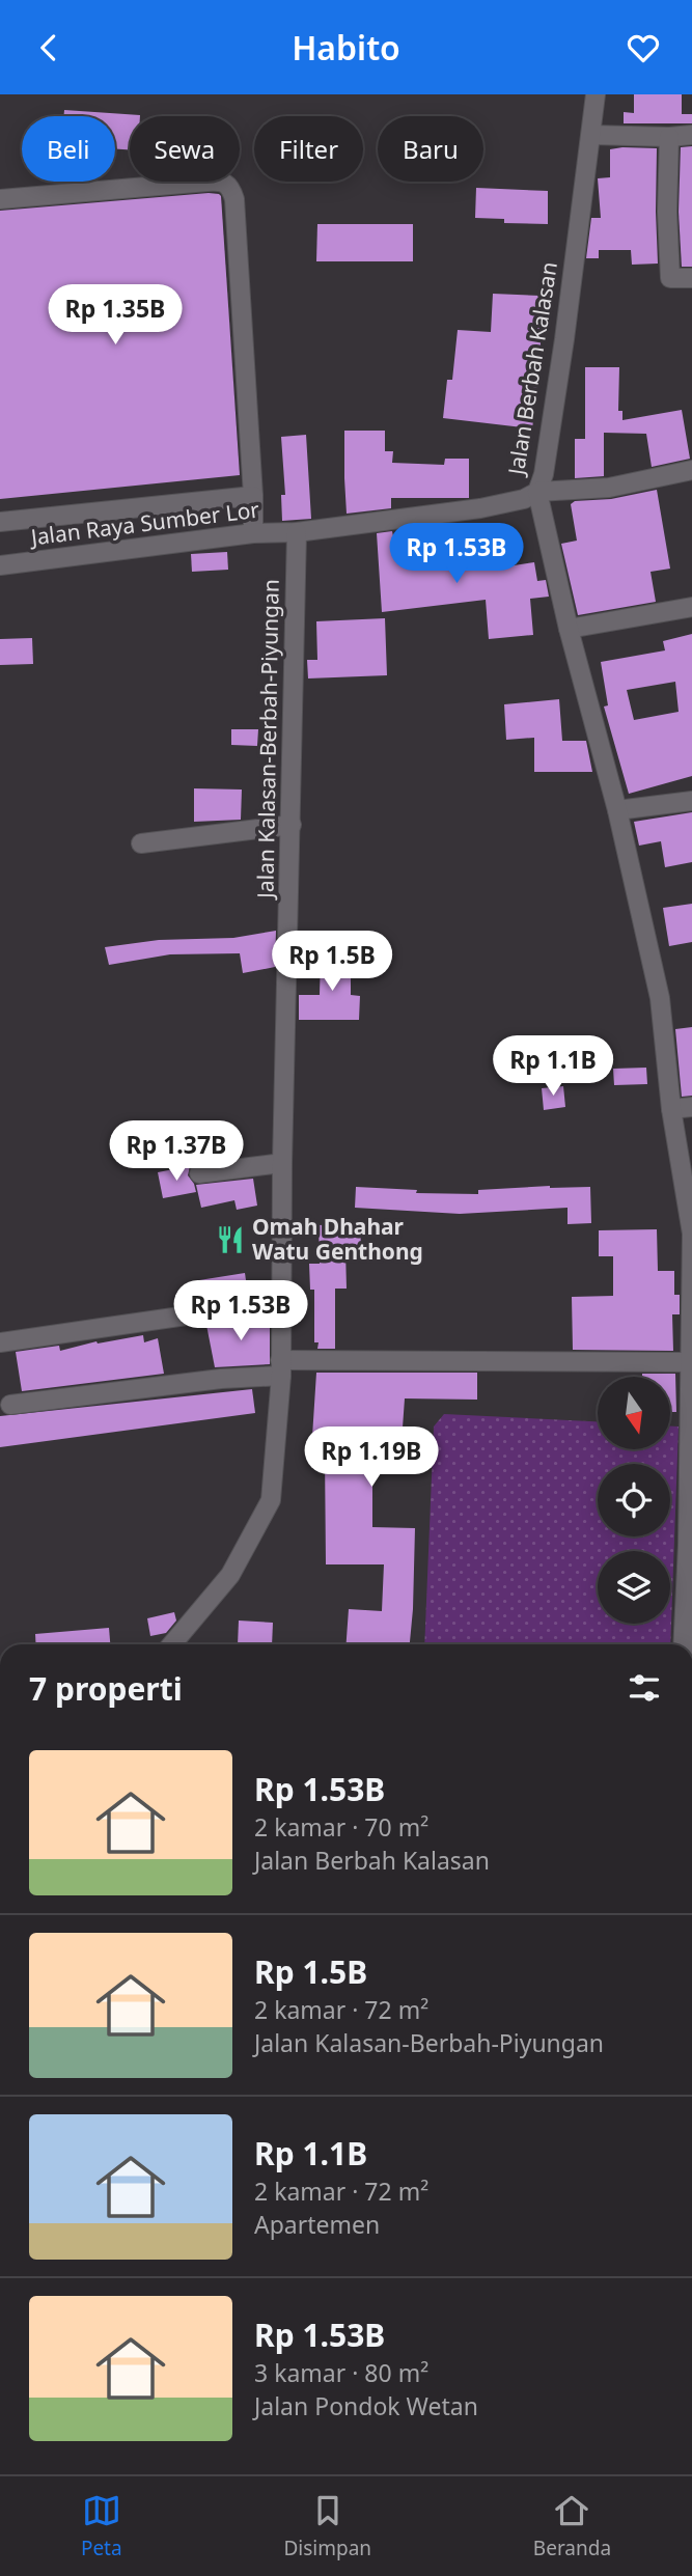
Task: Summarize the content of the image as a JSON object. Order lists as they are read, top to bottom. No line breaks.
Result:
{"streets":{"street":["Jalan Berbah Kalasan","Jalan Raya Sumber Lor","Jalan Kalasan-Berbah-Piyungan"]},"crossings":[["Jalan Berbah Kalasan","Jalan Raya Sumber Lor"],["Jalan Berbah Kalasan","Jalan Kalasan-Berbah-Piyungan"],["Jalan Raya Sumber Lor","Jalan Kalasan-Berbah-Piyungan"]],"places":{"restaurant":["Omah Dhahar Watu Genthong"]},"north":"bottom","page":{"header":"Habito","chip":["Beli","Sewa","Filter","Baru"],"price":["Rp 1.35B","Rp 1.53B","Rp 1.5B","Rp 1.1B","Rp 1.37B","Rp 1.53B","Rp 1.19B"],"heading":"7 properti","list":[{"name":"Rp 1.53B","note":"2 kamar · 70 m² · Jalan Berbah Kalasan"},{"name":"Rp 1.5B","note":"2 kamar · 72 m² · Jalan Kalasan-Berbah-Piyungan"},{"name":"Rp 1.1B","note":"2 kamar · 72 m² · Apartemen"},{"name":"Rp 1.53B","note":"3 kamar · 80 m² · Jalan Pondok Wetan"}],"tabs":["Peta","Disimpan","Beranda"]}}
